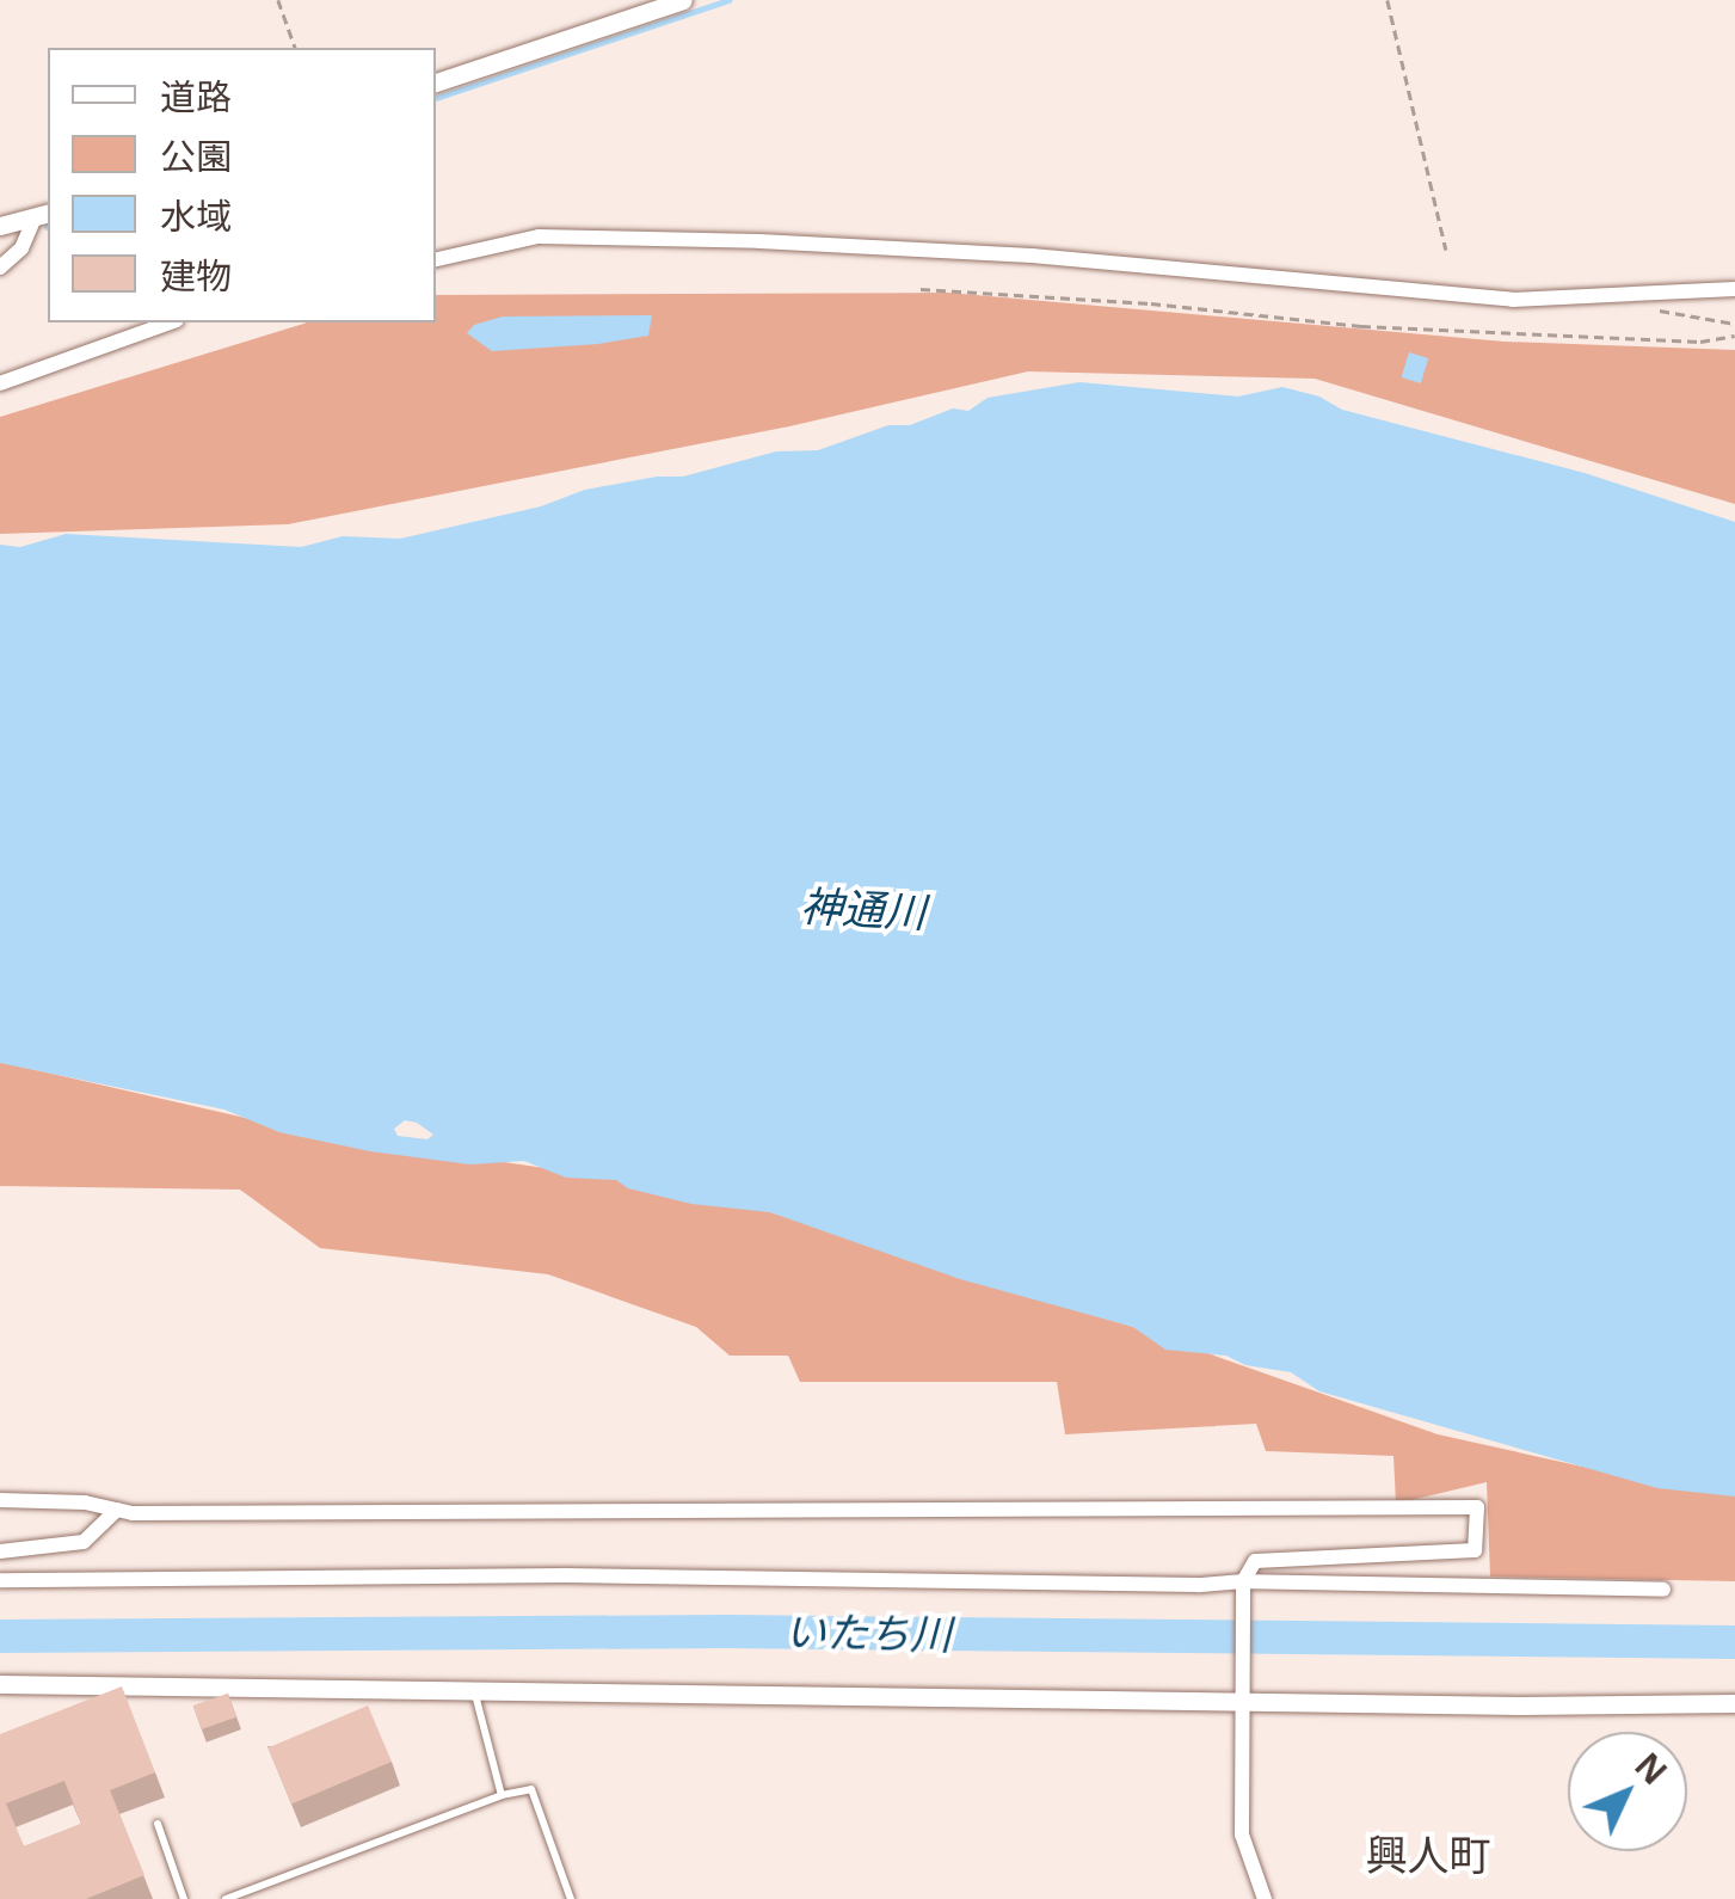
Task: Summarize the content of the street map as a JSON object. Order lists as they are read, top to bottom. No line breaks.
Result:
{"districts":["興人町"],"water":["神通川","いたち川"],"legend":["道路","公園","水域","建物"],"north":"top right"}
